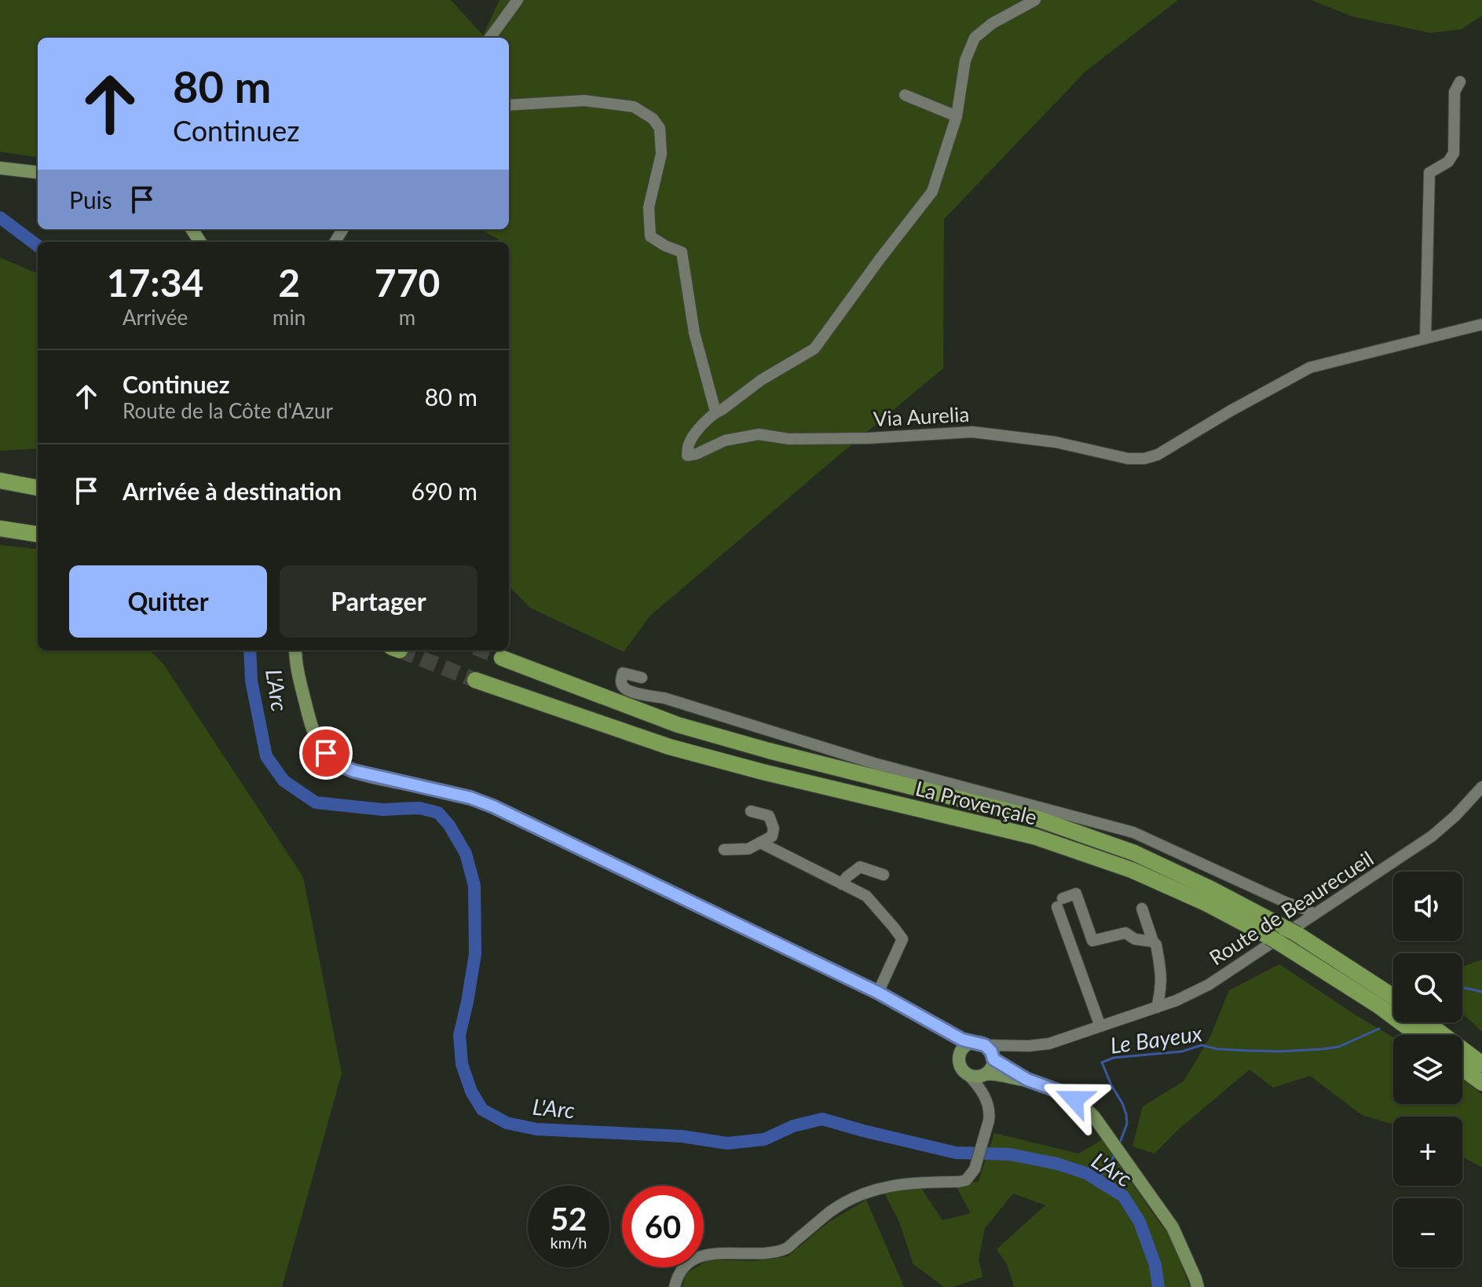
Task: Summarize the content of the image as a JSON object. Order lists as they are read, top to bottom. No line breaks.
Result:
{"streets":{"highway":["La Provençale"],"street":["Via Aurelia","Route de Beaurecueil"]},"water":["L'Arc","Le Bayeux"],"page":{"turn":["80 m","Continuez"],"then":"Puis","eta":["17:34","Arrivée","2","min","770","m"],"list":[{"name":"Continuez","note":"Route de la Côte d'Azur","value":"80 m"},{"name":"Arrivée à destination","value":"690 m"}],"buttons":["Quitter","Partager"],"map_buttons":["+","−"],"speed":"52 km/h","limit":"60"}}
